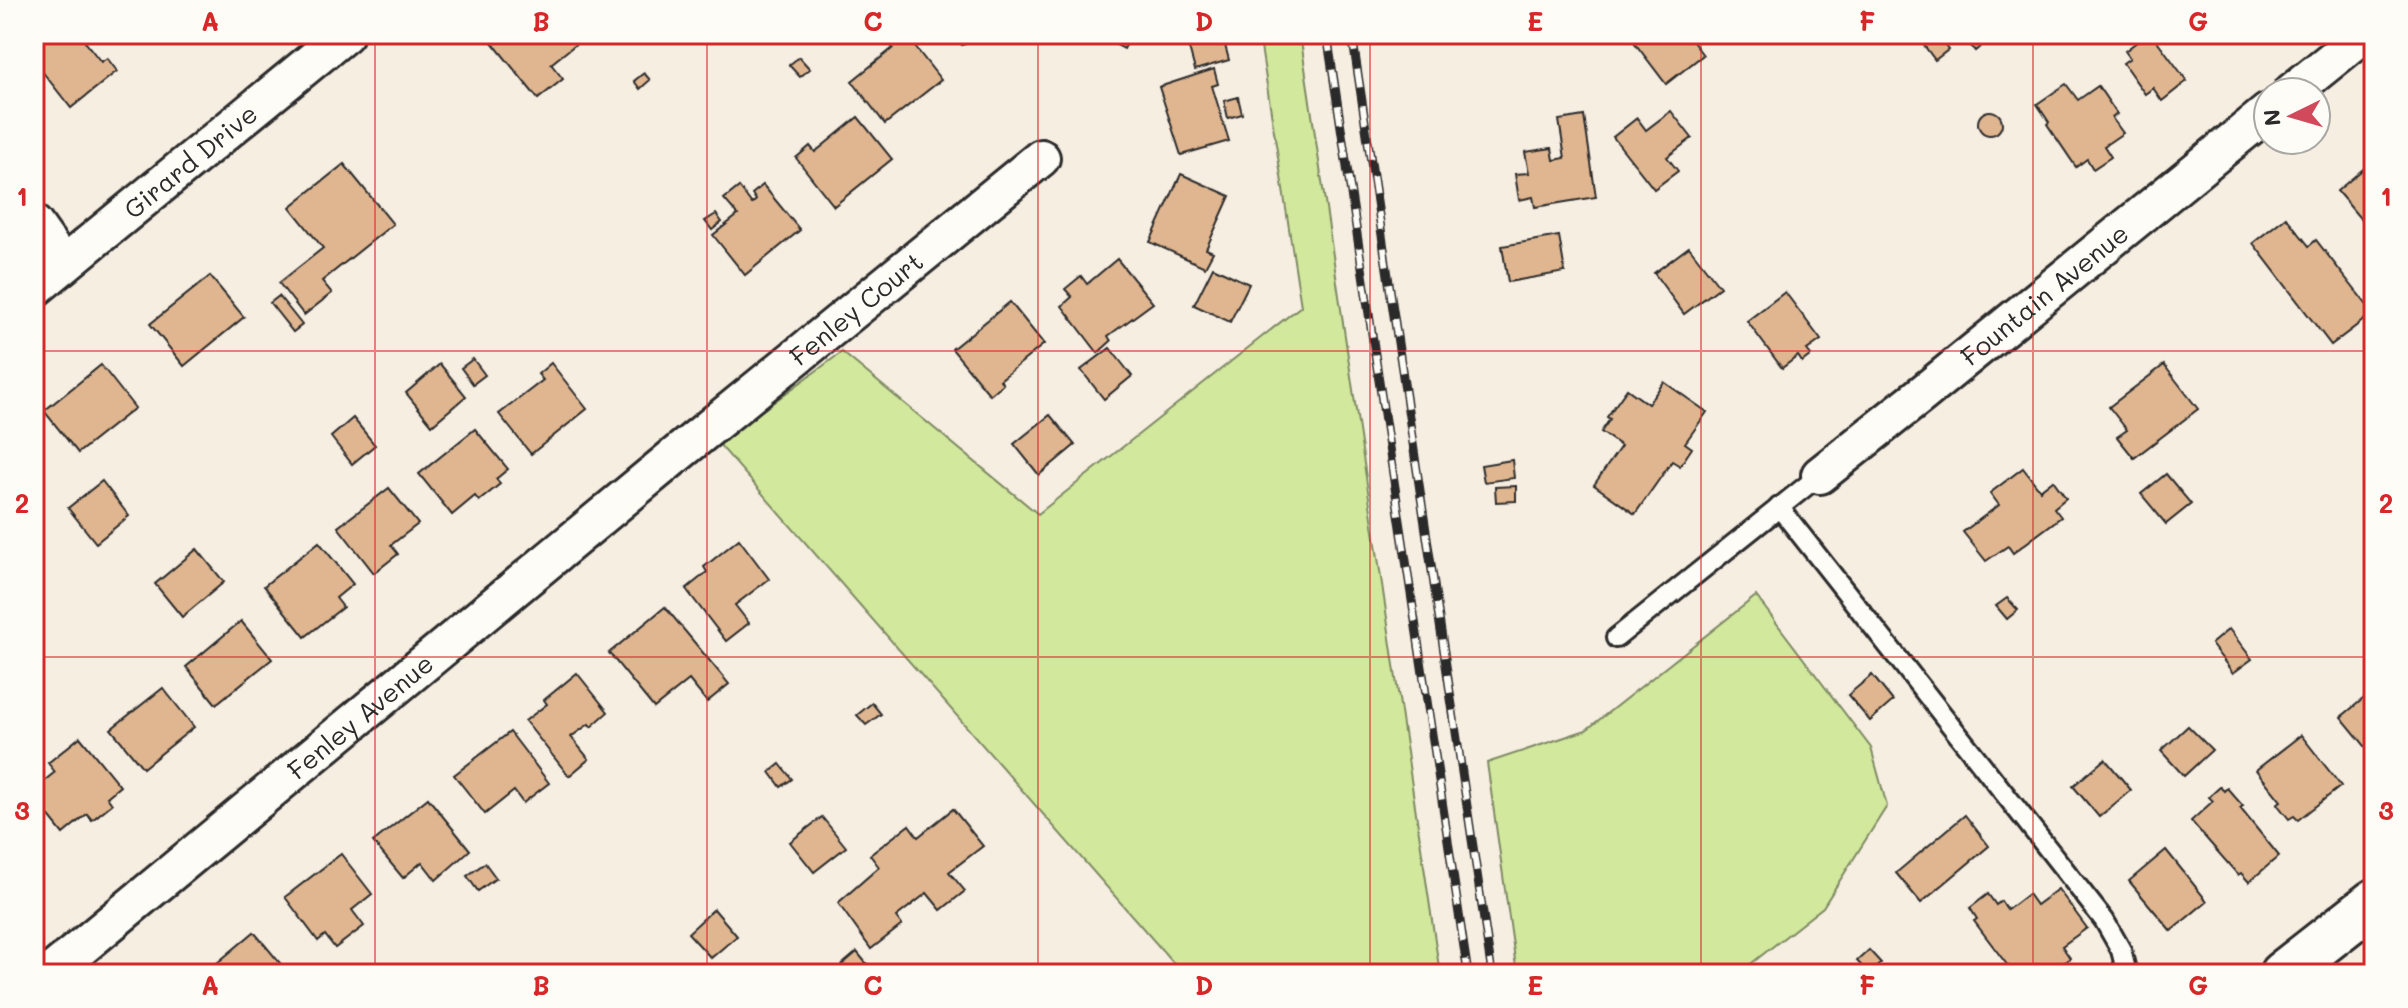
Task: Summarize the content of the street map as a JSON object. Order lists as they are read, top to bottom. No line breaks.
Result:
{"streets":{"street":["Girard Drive","Fountain Avenue","Fenley Court","Fenley Avenue"]},"crossings":[["Fenley Court","Fenley Avenue"]],"north":"left","grid":{"columns":["A","B","C","D","E","F","G"],"rows":["1","2","3"]}}
